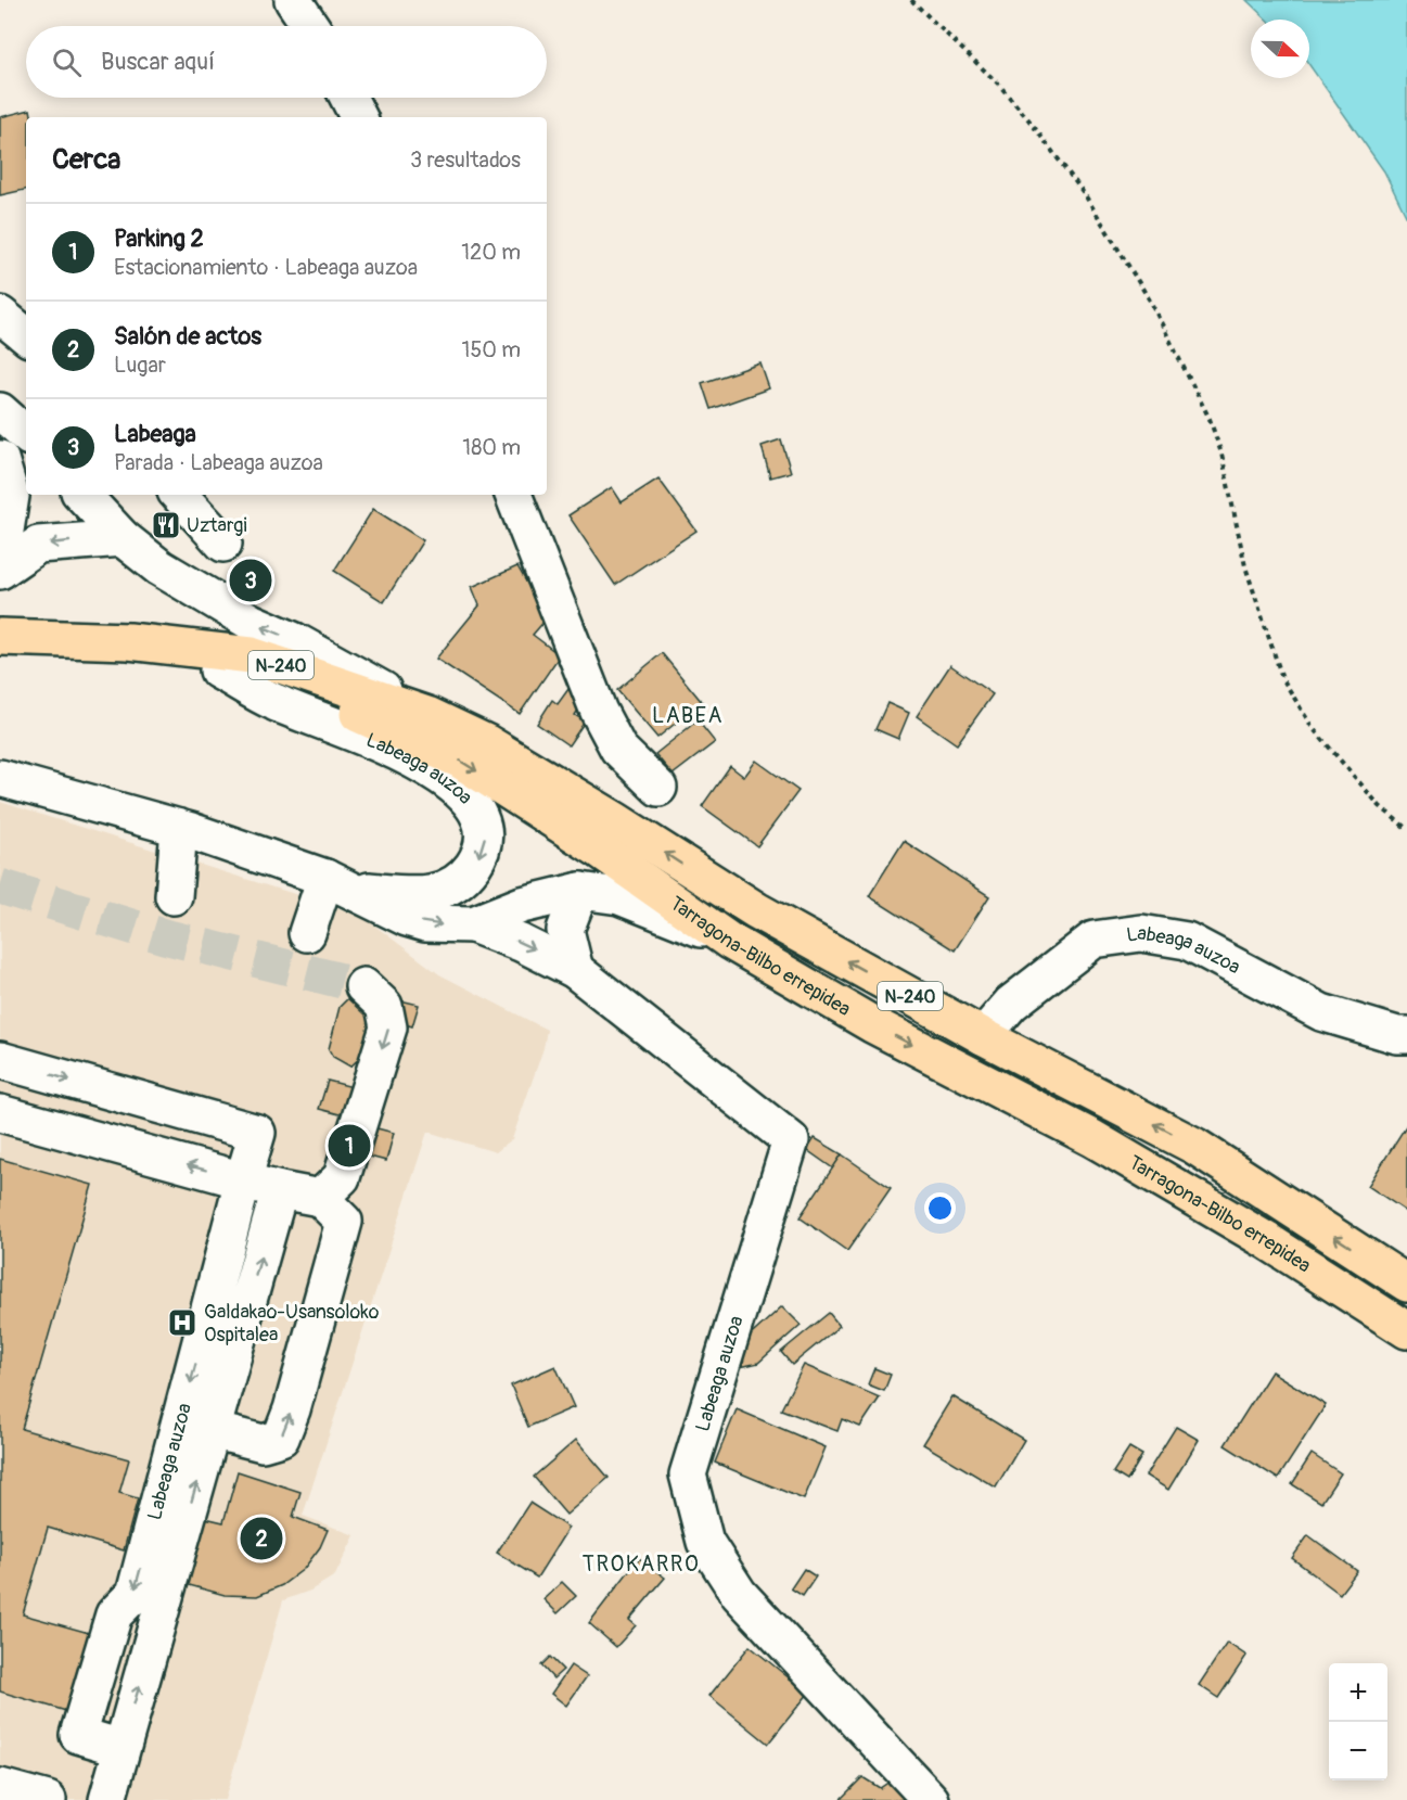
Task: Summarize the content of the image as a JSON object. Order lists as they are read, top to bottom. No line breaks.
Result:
{"streets":{"highway":["N-240","Tarragona-Bilbo errepidea"],"street":["Labeaga auzoa"]},"crossings":[["Labeaga auzoa","Tarragona-Bilbo errepidea"]],"districts":["LABEA","TROKARRO"],"places":{"restaurant":["Uztargi"],"hospital":["Galdakao-Usansoloko Ospitalea"]},"north":"right","page":{"search":"Buscar aquí","heading":["Cerca","3 resultados"],"list":[{"mark":"1","name":"Parking 2","note":"Estacionamiento · Labeaga auzoa","value":"120 m"},{"mark":"2","name":"Salón de actos","note":"Lugar","value":"150 m"},{"mark":"3","name":"Labeaga","note":"Parada · Labeaga auzoa","value":"180 m"}],"pins":["3","1","2"],"map_buttons":["+","−"]}}
